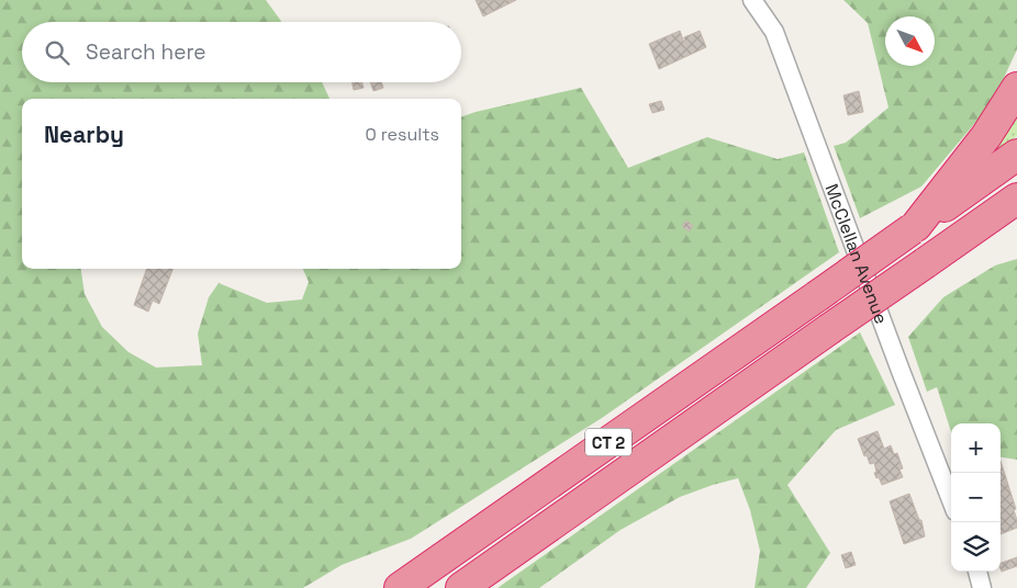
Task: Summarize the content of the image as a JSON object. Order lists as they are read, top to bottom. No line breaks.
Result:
{"streets":{"highway":["CT 2"],"street":["McClellan Avenue"]},"north":"bottom right","page":{"search":"Search here","heading":["Nearby","0 results"],"map_buttons":["+","−"]}}
